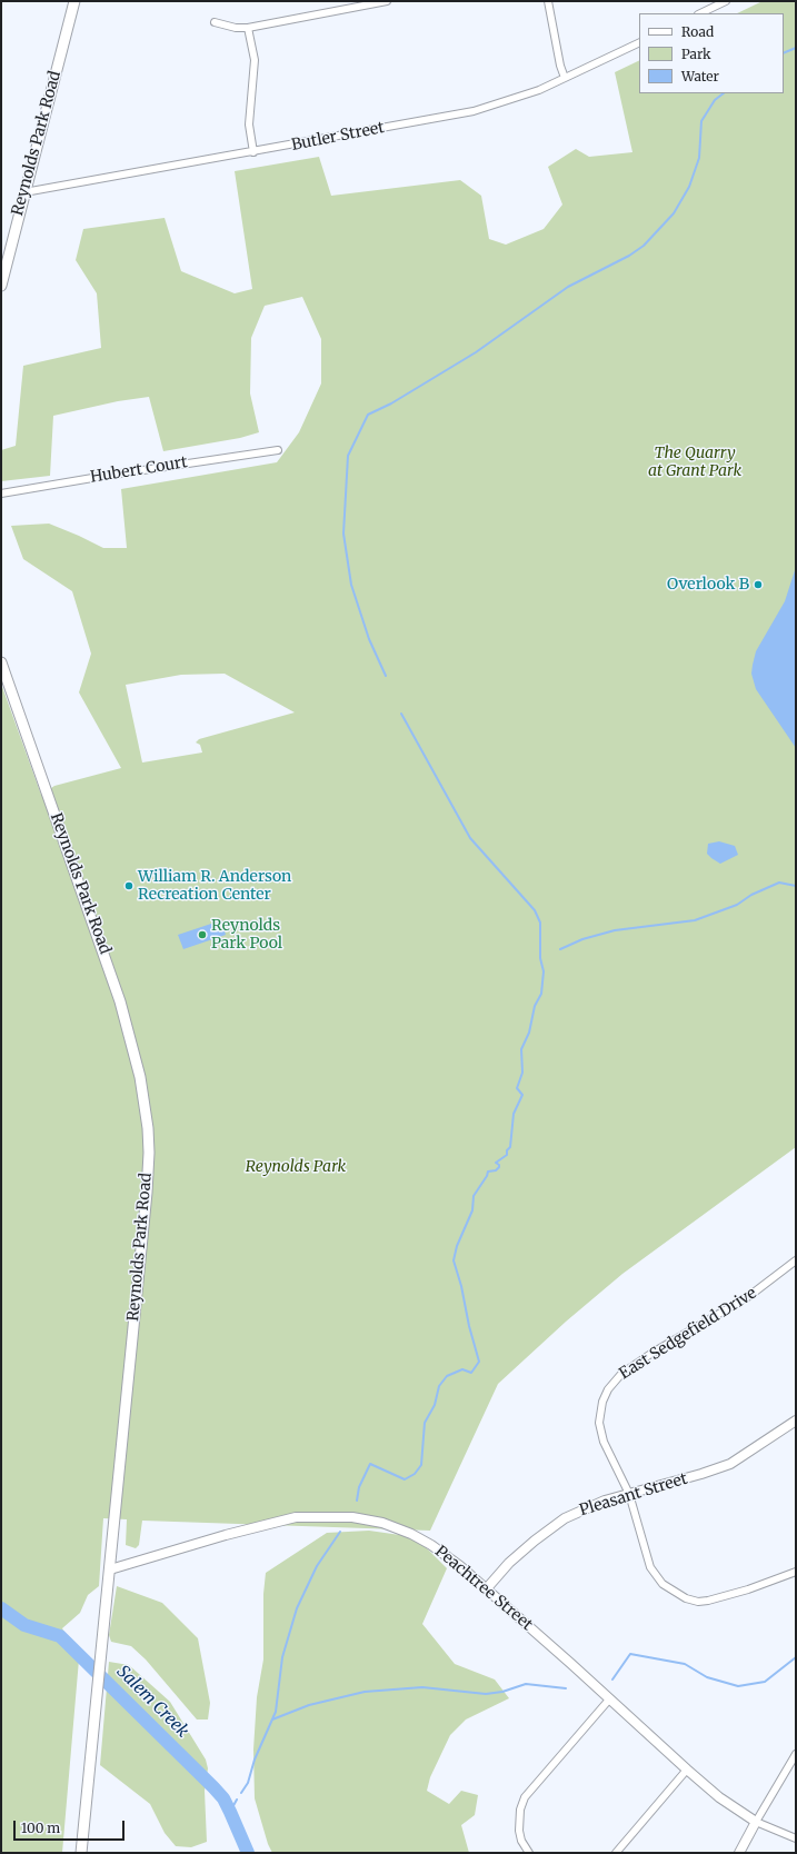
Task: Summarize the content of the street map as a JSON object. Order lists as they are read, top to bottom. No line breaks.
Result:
{"streets":{"main road":["Reynolds Park Road"],"street":["Butler Street","Hubert Court","East Sedgefield Drive","Pleasant Street","Peachtree Street"]},"crossings":[["Butler Street","Reynolds Park Road"],["Reynolds Park Road","Peachtree Street"],["East Sedgefield Drive","Pleasant Street"],["Pleasant Street","Peachtree Street"]],"water":["Salem Creek"],"parks":["The Quarry at Grant Park","Reynolds Park"],"places":["Overlook B","William R. Anderson Recreation Center","Reynolds Park Pool"],"legend":["Road","Park","Water"],"scale_bar":"100 m"}
